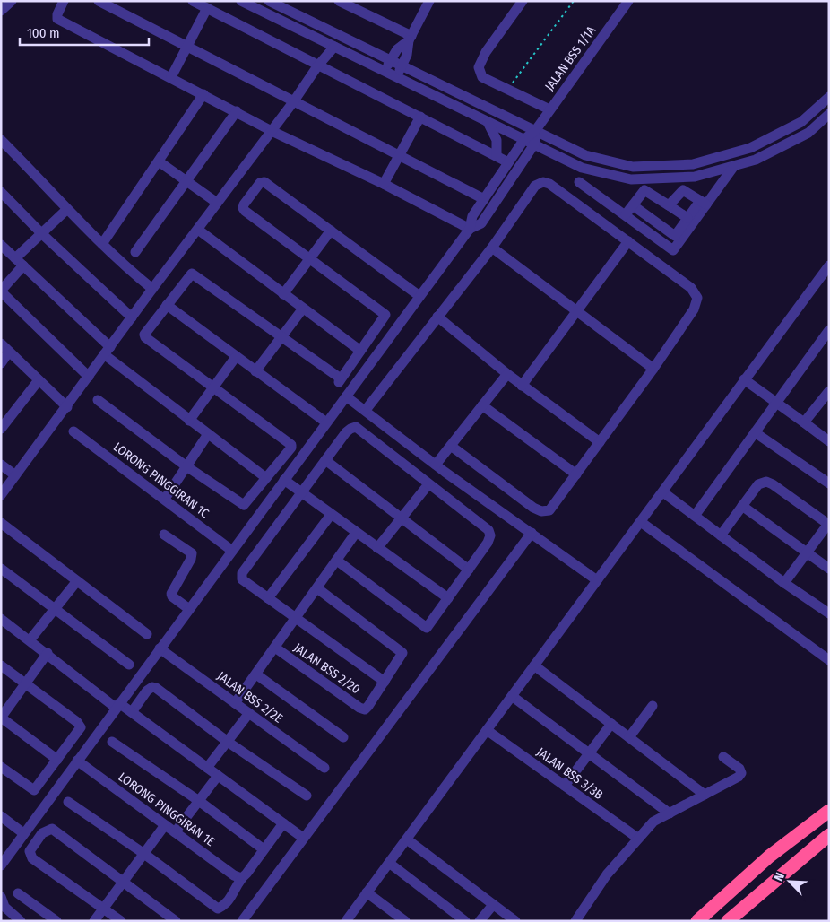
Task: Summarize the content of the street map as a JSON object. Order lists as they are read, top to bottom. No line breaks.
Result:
{"streets":{"street":["JALAN BSS 1/1A","LORONG PINGGIRAN 1C","JALAN BSS 2/20","JALAN BSS 2/2E","JALAN BSS 3/3B","LORONG PINGGIRAN 1E"]},"scale_bar":"100 m","north":"top left"}
